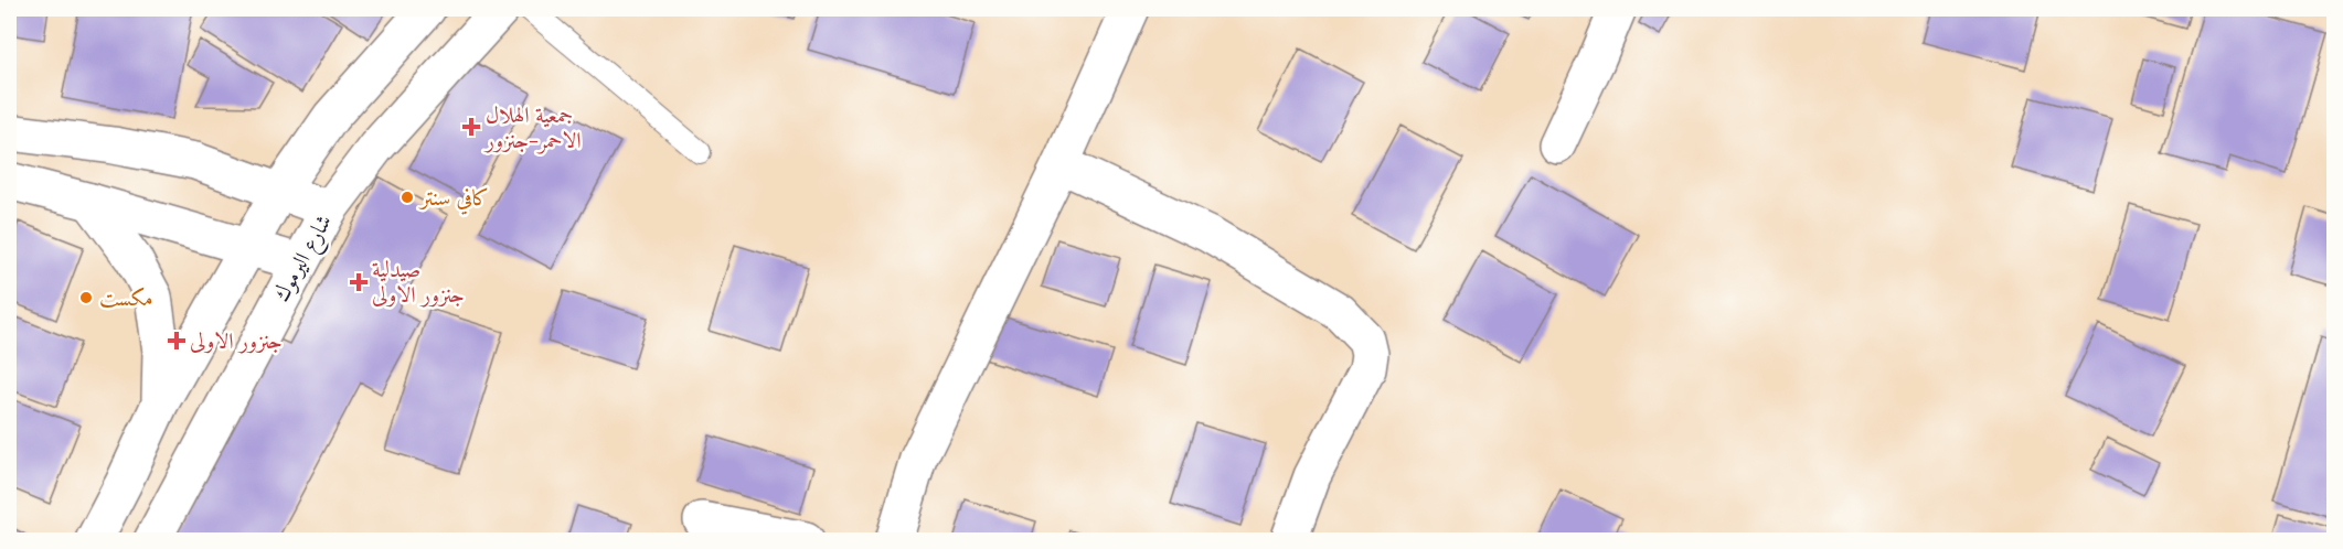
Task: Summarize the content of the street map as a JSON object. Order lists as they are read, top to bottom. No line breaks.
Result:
{"streets":{"street":["شارع اليرموك"]},"places":{"health":["جمعية الهلال الاحمر-جنزور","صيدلية جنزور الاولى","جنزور الاولى"],"other":["كافي سنتر","مكست"]}}
